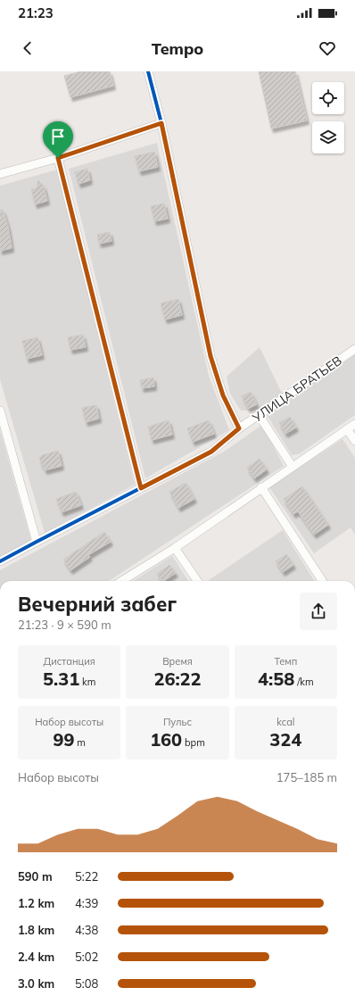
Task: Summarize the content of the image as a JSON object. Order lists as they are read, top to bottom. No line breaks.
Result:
{"streets":{"street":["УЛИЦА БРАТЬЕВ"]},"page":{"status":"21:23","header":"Tempo","heading":["Вечерний забег","21:23 · 9 × 590 m"],"stats":[["Дистанция","5.31 km"],["Время","26:22"],["Темп","4:58 /km"],["Набор высоты","99 m"],["Пульс","160 bpm"],["kcal","324"]],"chart":["Набор высоты","175–185 m"],"list":[{"name":"590 m","note":"5:22"},{"name":"1.2 km","note":"4:39"},{"name":"1.8 km","note":"4:38"},{"name":"2.4 km","note":"5:02"},{"name":"3.0 km","note":"5:08"}]}}
